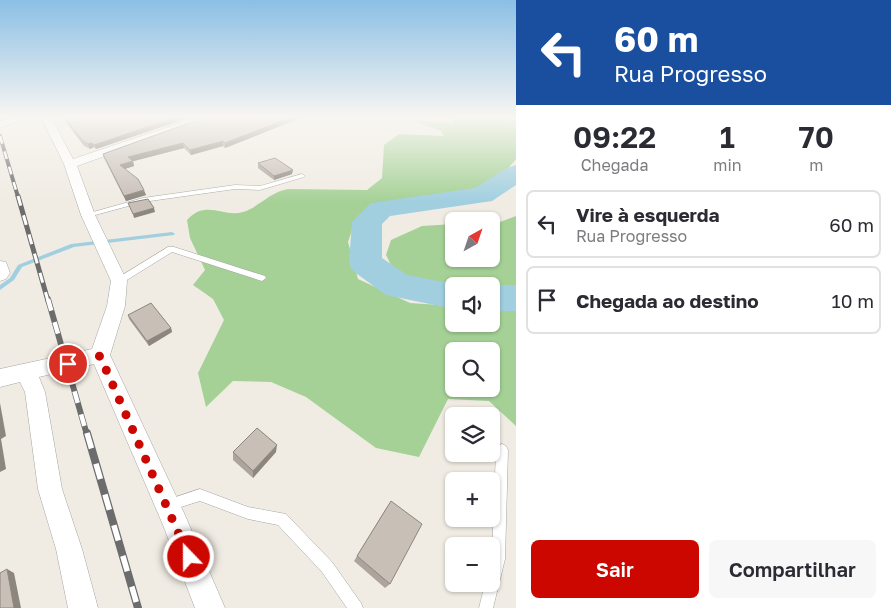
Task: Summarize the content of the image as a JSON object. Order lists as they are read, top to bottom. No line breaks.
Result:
{"north":"top right","page":{"turn":["60 m","Rua Progresso"],"eta":["09:22","Chegada","1","min","70","m"],"list":[{"name":"Vire à esquerda","note":"Rua Progresso","value":"60 m"},{"name":"Chegada ao destino","value":"10 m"}],"map_buttons":["+","−"],"buttons":["Sair","Compartilhar"]}}
